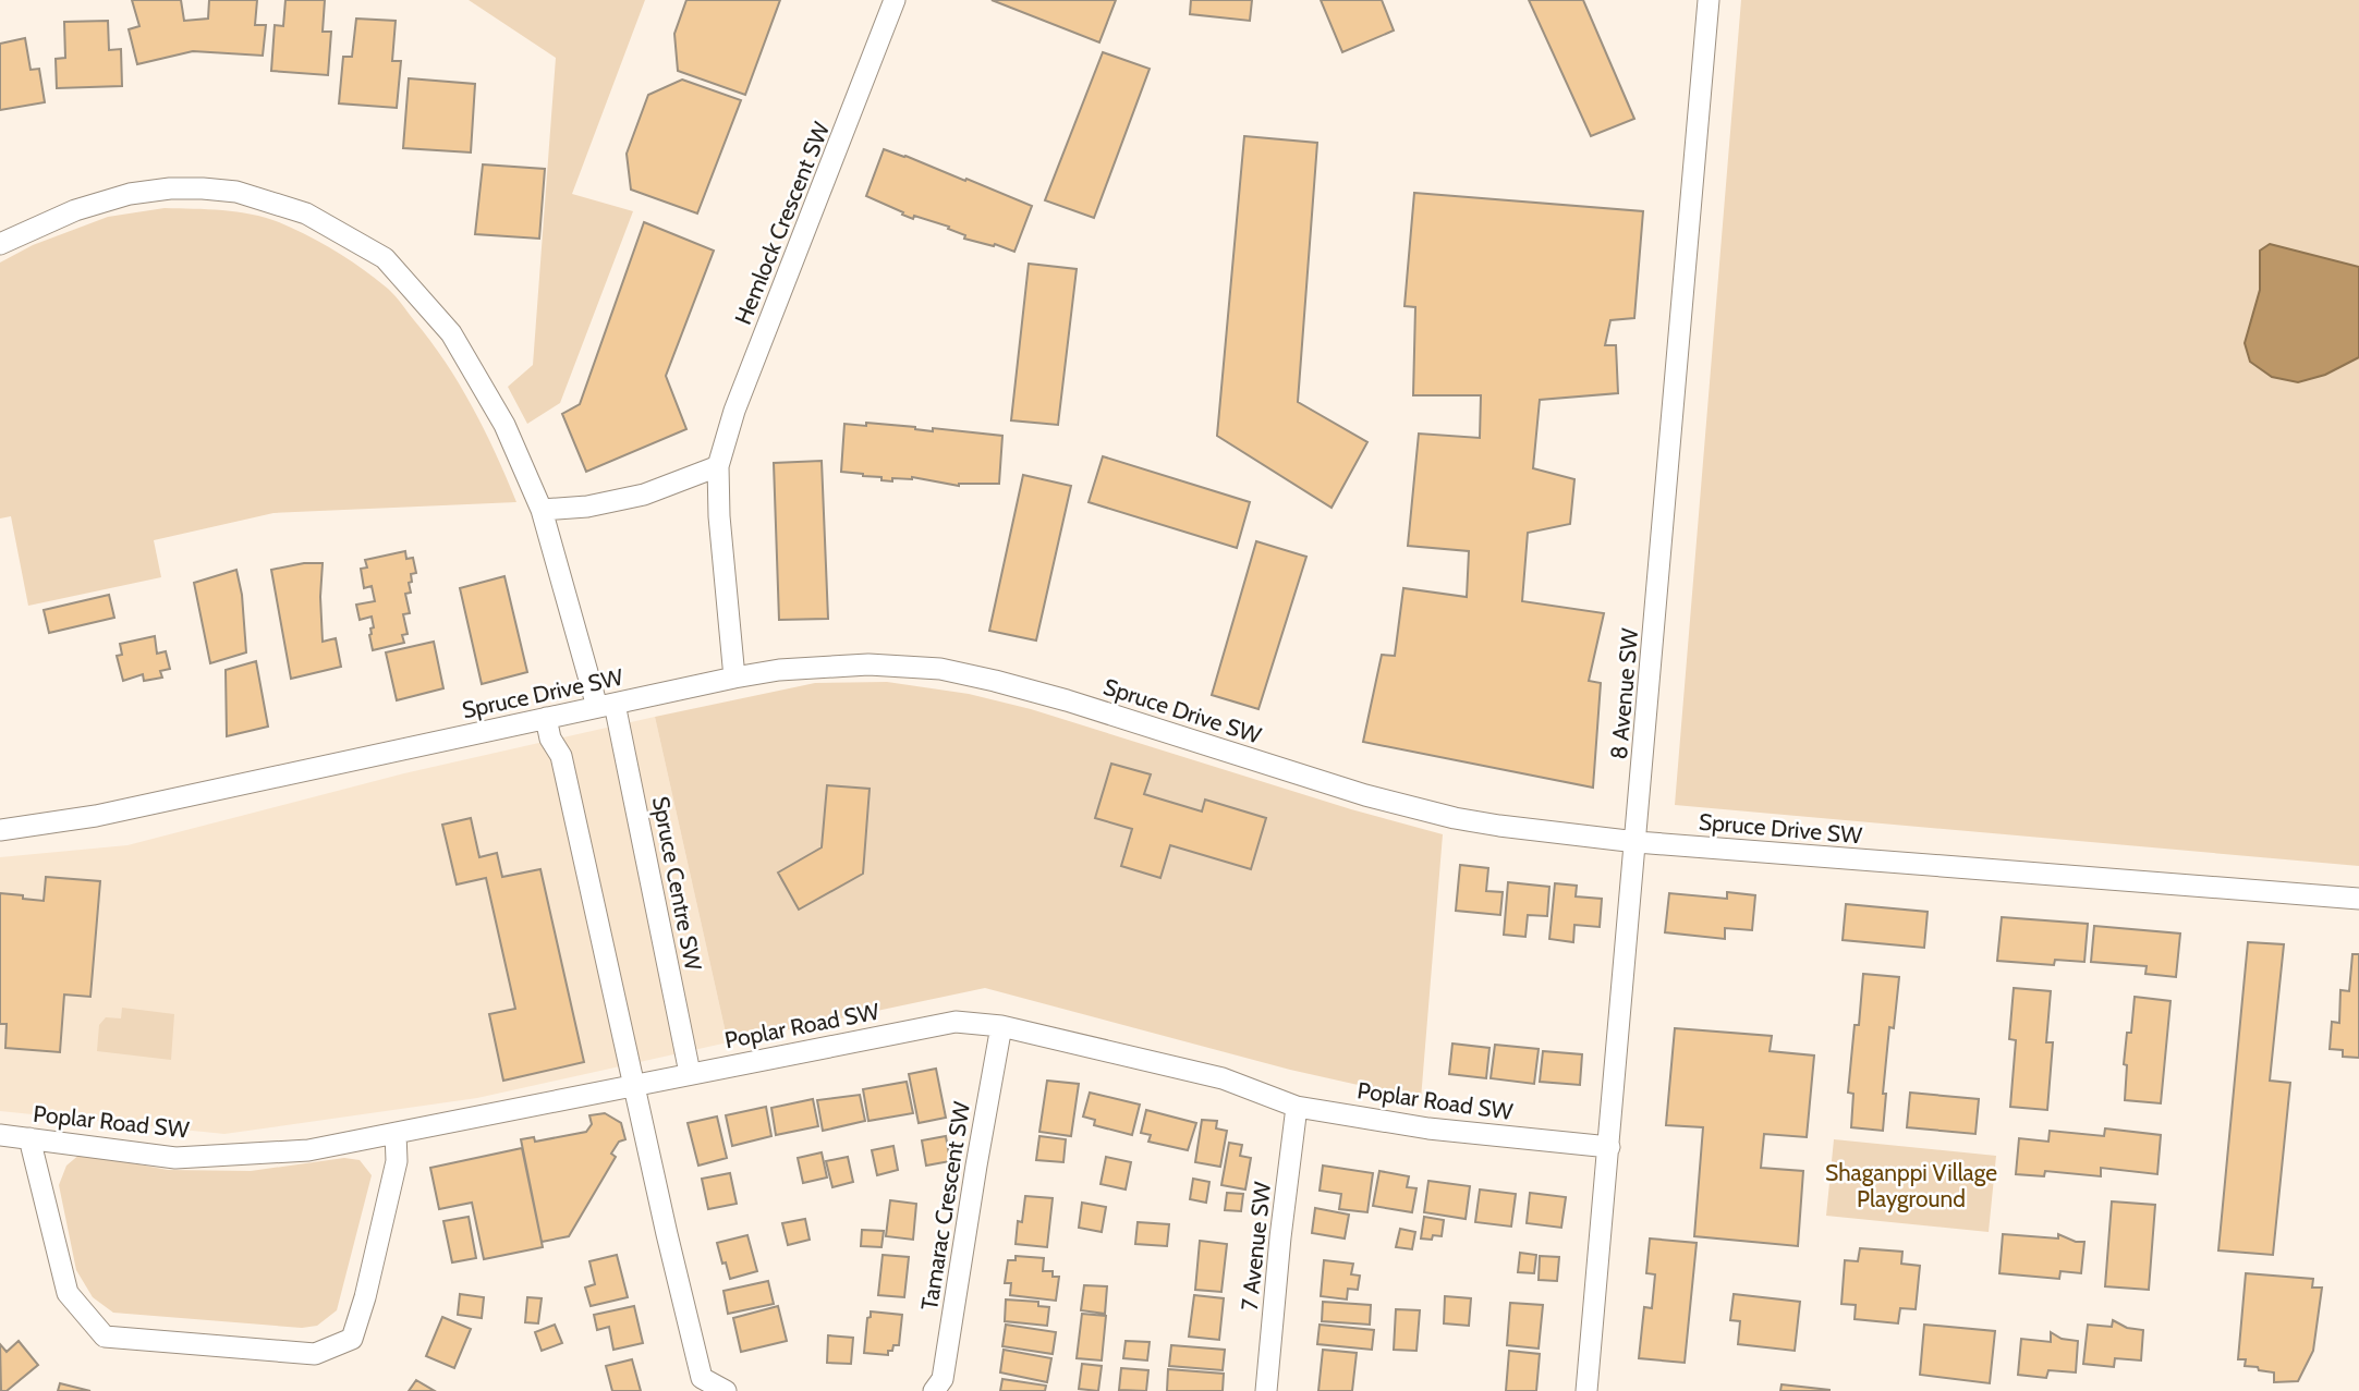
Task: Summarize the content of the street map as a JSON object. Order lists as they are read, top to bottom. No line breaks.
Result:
{"streets":{"street":["Hemlock Crescent SW","Spruce Drive SW","8 Avenue SW","Spruce Centre SW","Poplar Road SW","Tamarac Crescent SW","7 Avenue SW"]},"crossings":[["Hemlock Crescent SW","Spruce Drive SW"],["Spruce Drive SW","8 Avenue SW"],["Spruce Drive SW","Spruce Centre SW"],["8 Avenue SW","Poplar Road SW"],["Spruce Centre SW","Poplar Road SW"],["Poplar Road SW","Tamarac Crescent SW"],["Poplar Road SW","7 Avenue SW"]],"parks":["Shaganppi Village Playground"]}
